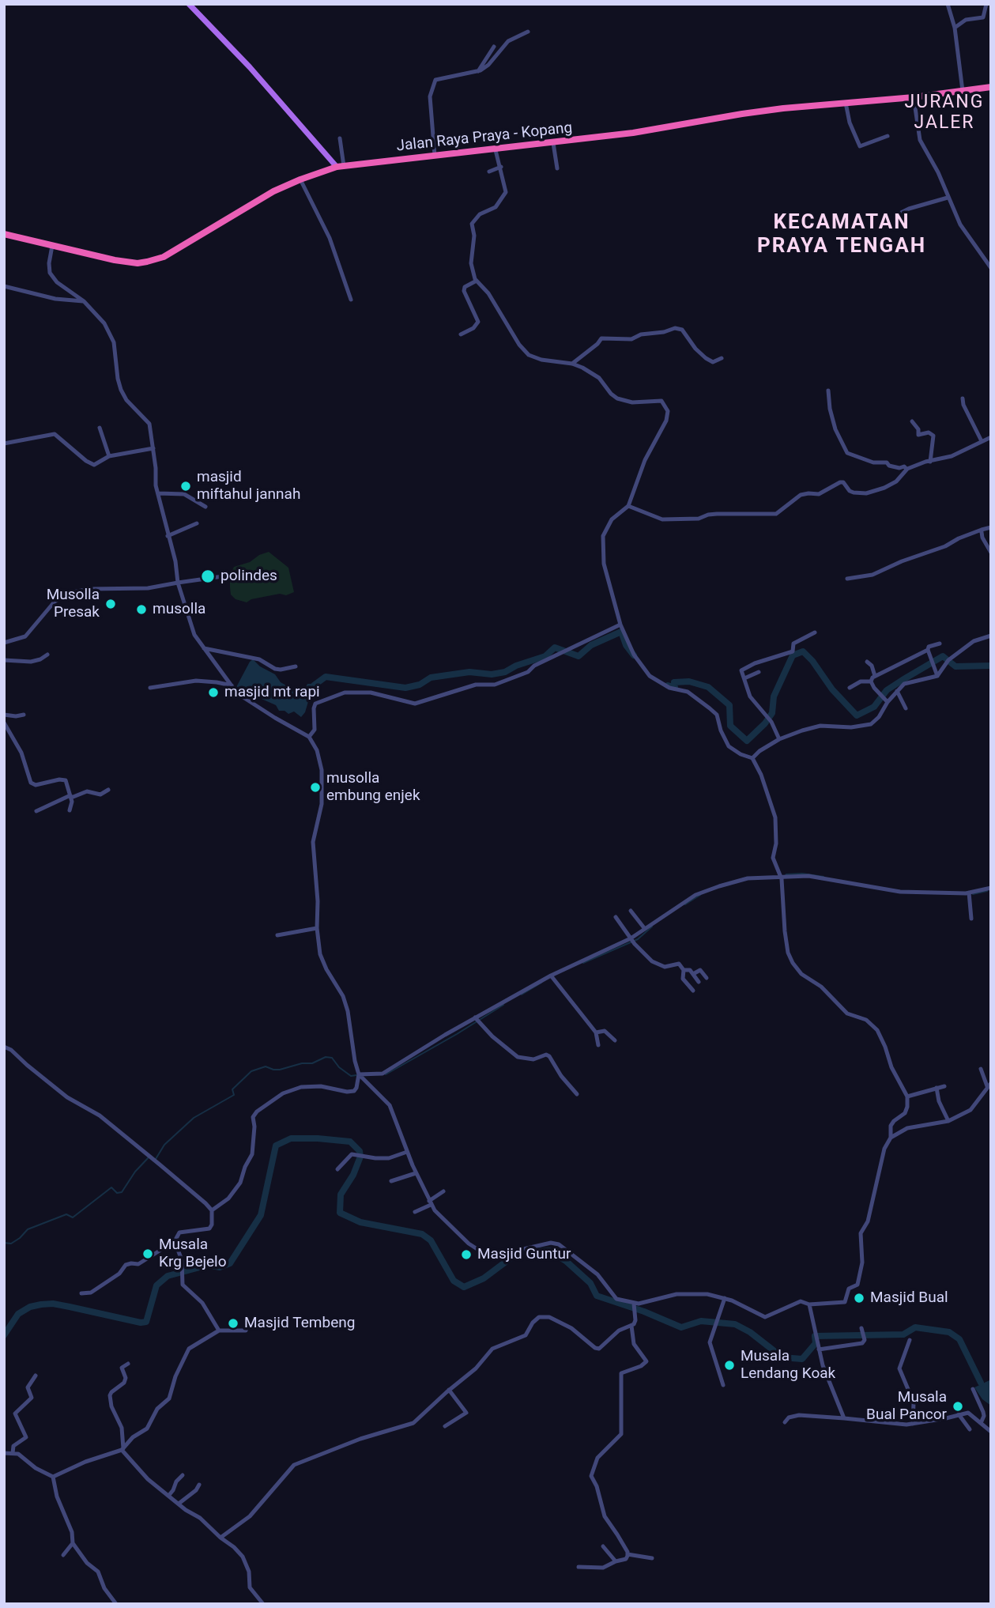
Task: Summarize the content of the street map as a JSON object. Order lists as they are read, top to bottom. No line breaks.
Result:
{"streets":{"highway":["Jalan Raya Praya - Kopang"]},"districts":["JURANG JALER","KECAMATAN PRAYA TENGAH"],"places":["masjid miftahul jannah","polindes","Musolla Presak","musolla","masjid mt rapi","musolla embung enjek","Musala Krg Bejelo","Masjid Guntur","Masjid Bual","Masjid Tembeng","Musala Lendang Koak","Musala Bual Pancor"]}
